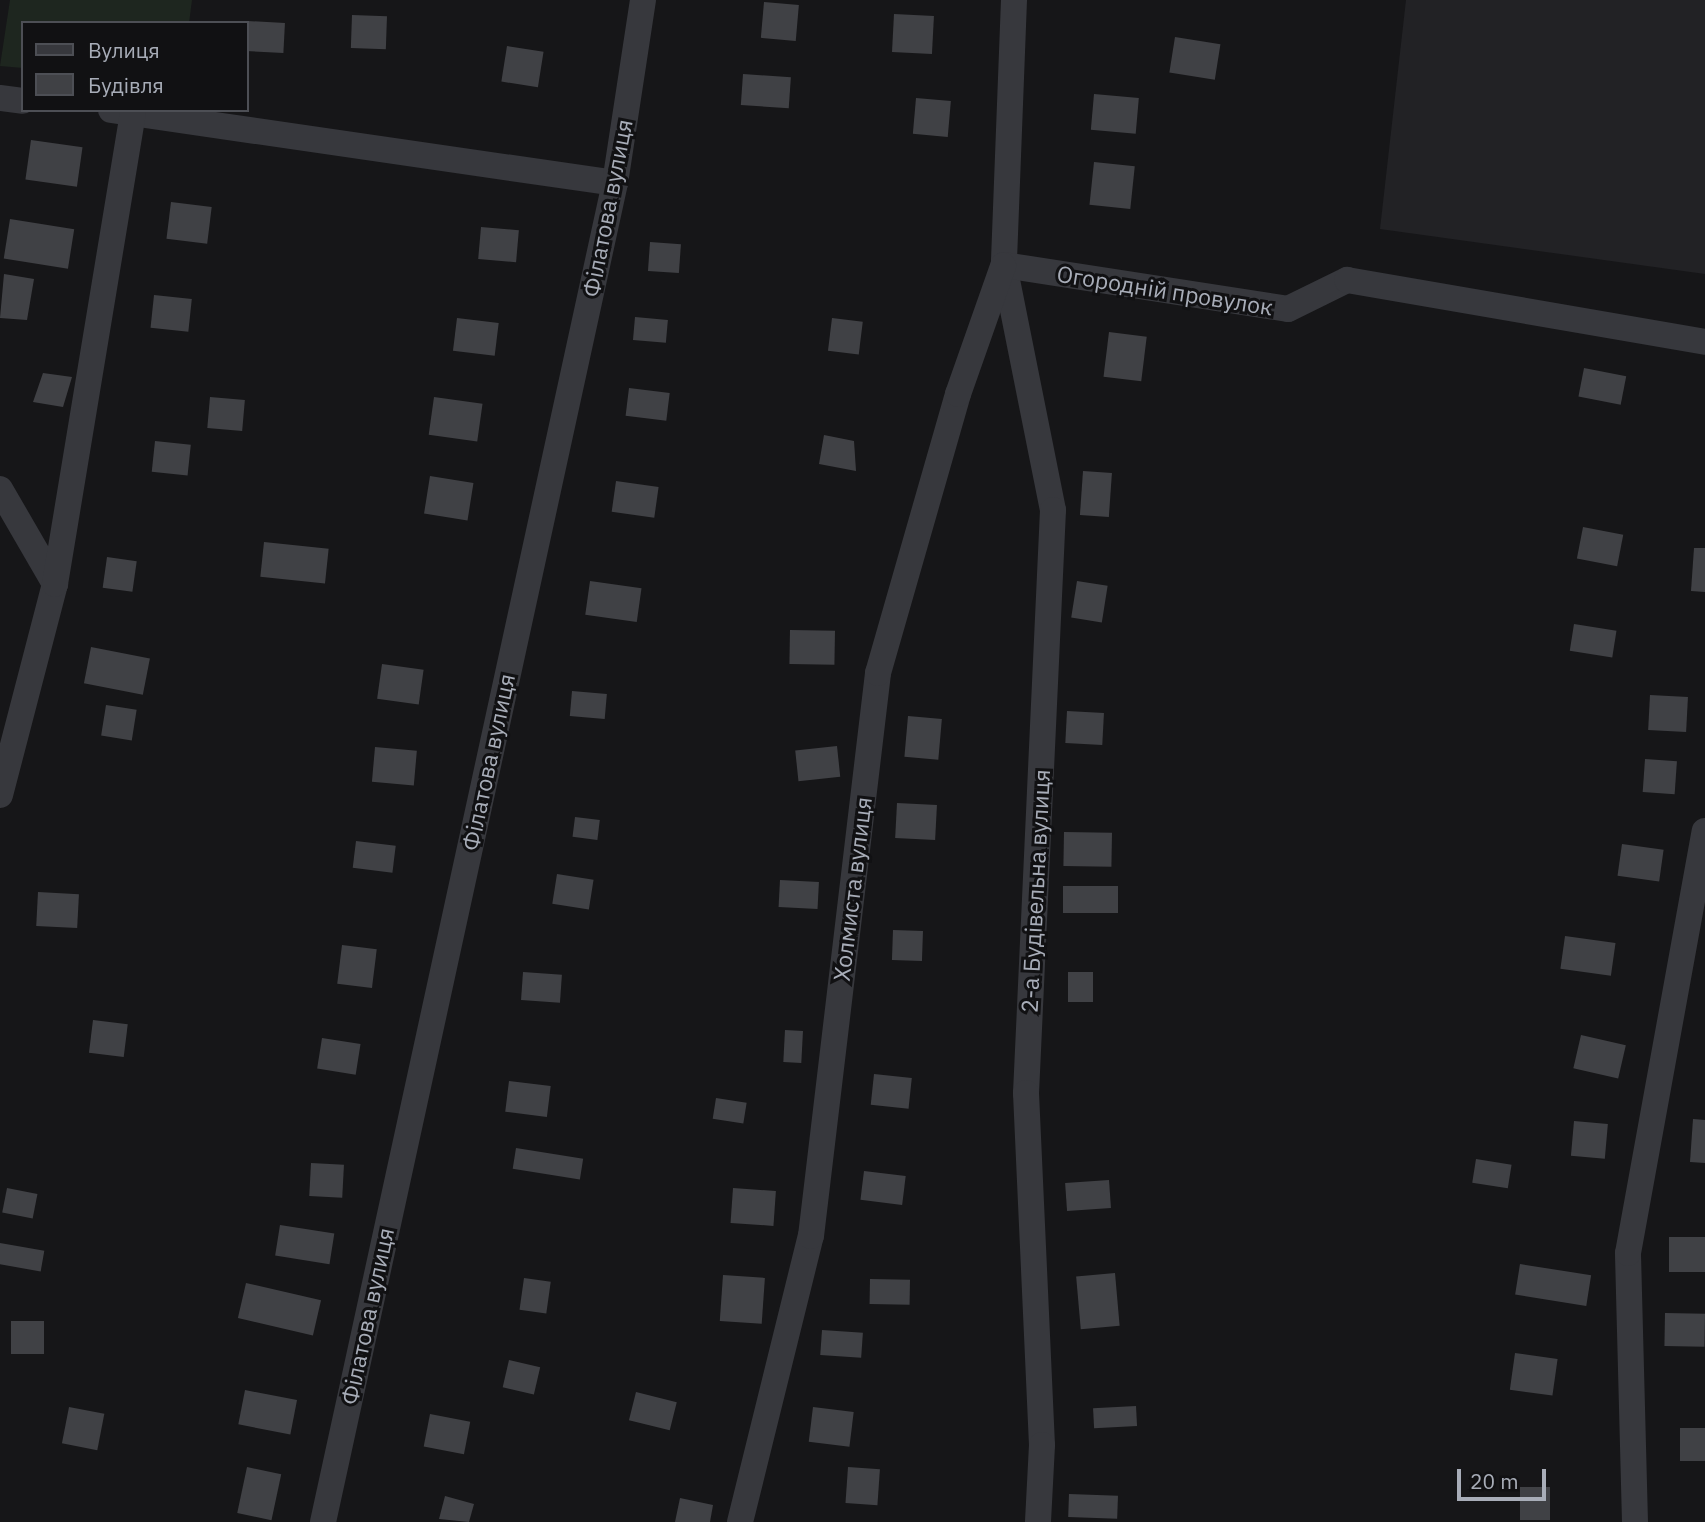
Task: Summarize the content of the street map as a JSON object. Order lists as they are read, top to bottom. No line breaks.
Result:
{"streets":{"street":["Філатова вулиця","Огородній провулок","Холмиста вулиця","2-а Будівельна вулиця"]},"crossings":[["Огородній провулок","Холмиста вулиця"],["Огородній провулок","2-а Будівельна вулиця"],["Холмиста вулиця","2-а Будівельна вулиця"]],"legend":["Вулиця","Будівля"],"scale_bar":"20 m"}
